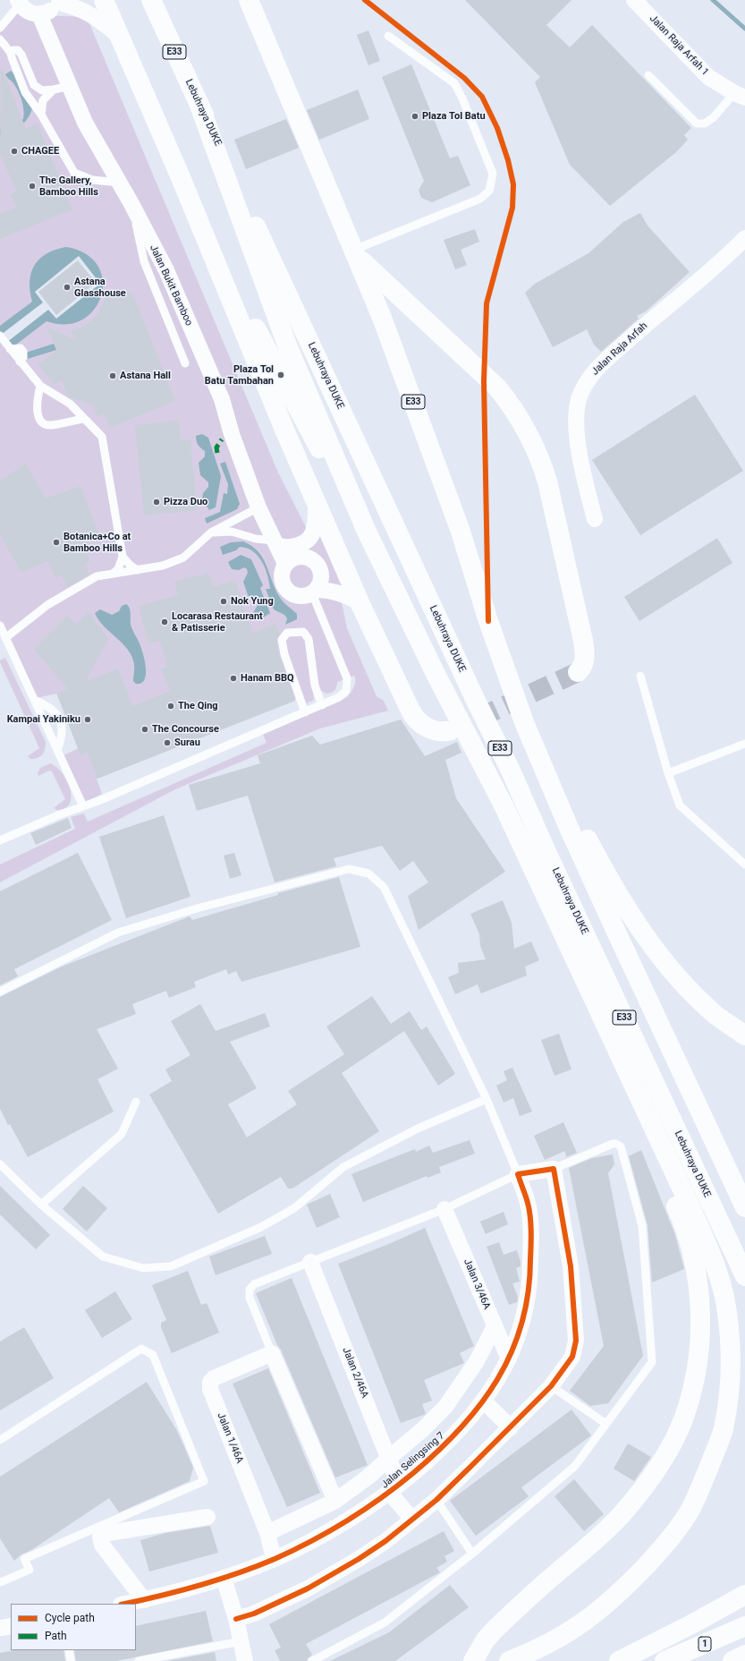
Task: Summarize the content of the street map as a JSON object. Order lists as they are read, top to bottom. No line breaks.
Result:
{"streets":{"highway":["E33","Lebuhraya DUKE","1"],"street":["Jalan Raja Arfah 1","Jalan Bukit Bamboo","Jalan Raja Arfah","Jalan 3/46A","Jalan 2/46A","Jalan 1/46A","Jalan Selingsing 7"]},"crossings":[["Jalan 3/46A","Jalan Selingsing 7"],["Jalan 2/46A","Jalan Selingsing 7"],["Jalan 1/46A","Jalan Selingsing 7"]],"places":["Plaza Tol Batu","CHAGEE","The Gallery, Bamboo Hills","Astana Glasshouse","Plaza Tol Batu Tambahan","Astana Hall","Pizza Duo","Botanica+Co at Bamboo Hills","Nok Yung","Locarasa Restaurant & Patisserie","Hanam BBQ","The Qing","Kampai Yakiniku","The Concourse","Surau"],"legend":["Cycle path","Path"]}
